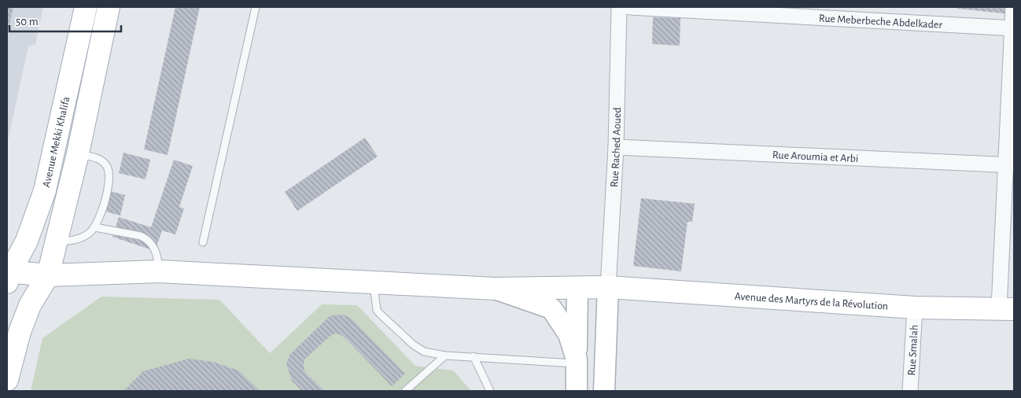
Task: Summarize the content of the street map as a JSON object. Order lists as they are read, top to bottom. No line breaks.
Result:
{"streets":{"main road":["Avenue Mekki Khalifa","Avenue des Martyrs de la Révolution"],"street":["Rue Meberbeche Abdelkader","Rue Rached Aoued","Rue Aroumia et Arbi","Rue Smalah"]},"crossings":[["Avenue Mekki Khalifa","Avenue des Martyrs de la Révolution"],["Rue Rached Aoued","Rue Aroumia et Arbi"],["Rue Rached Aoued","Avenue des Martyrs de la Révolution"],["Avenue des Martyrs de la Révolution","Rue Smalah"]],"scale_bar":"50 m"}
